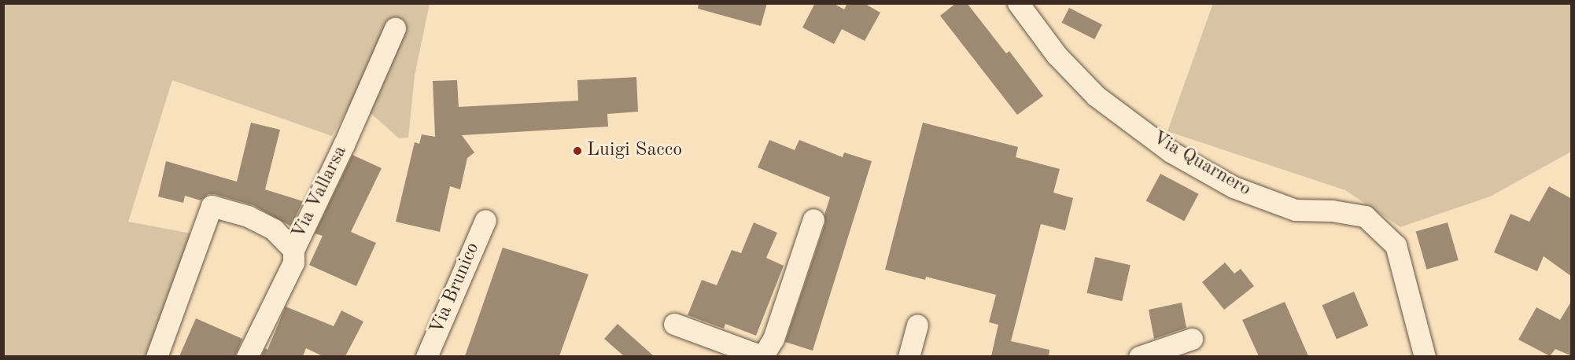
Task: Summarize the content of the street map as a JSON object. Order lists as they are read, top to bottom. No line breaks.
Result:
{"streets":{"street":["Via Quarnero","Via Vallarsa","Via Brunico"]},"places":["Luigi Sacco"]}
